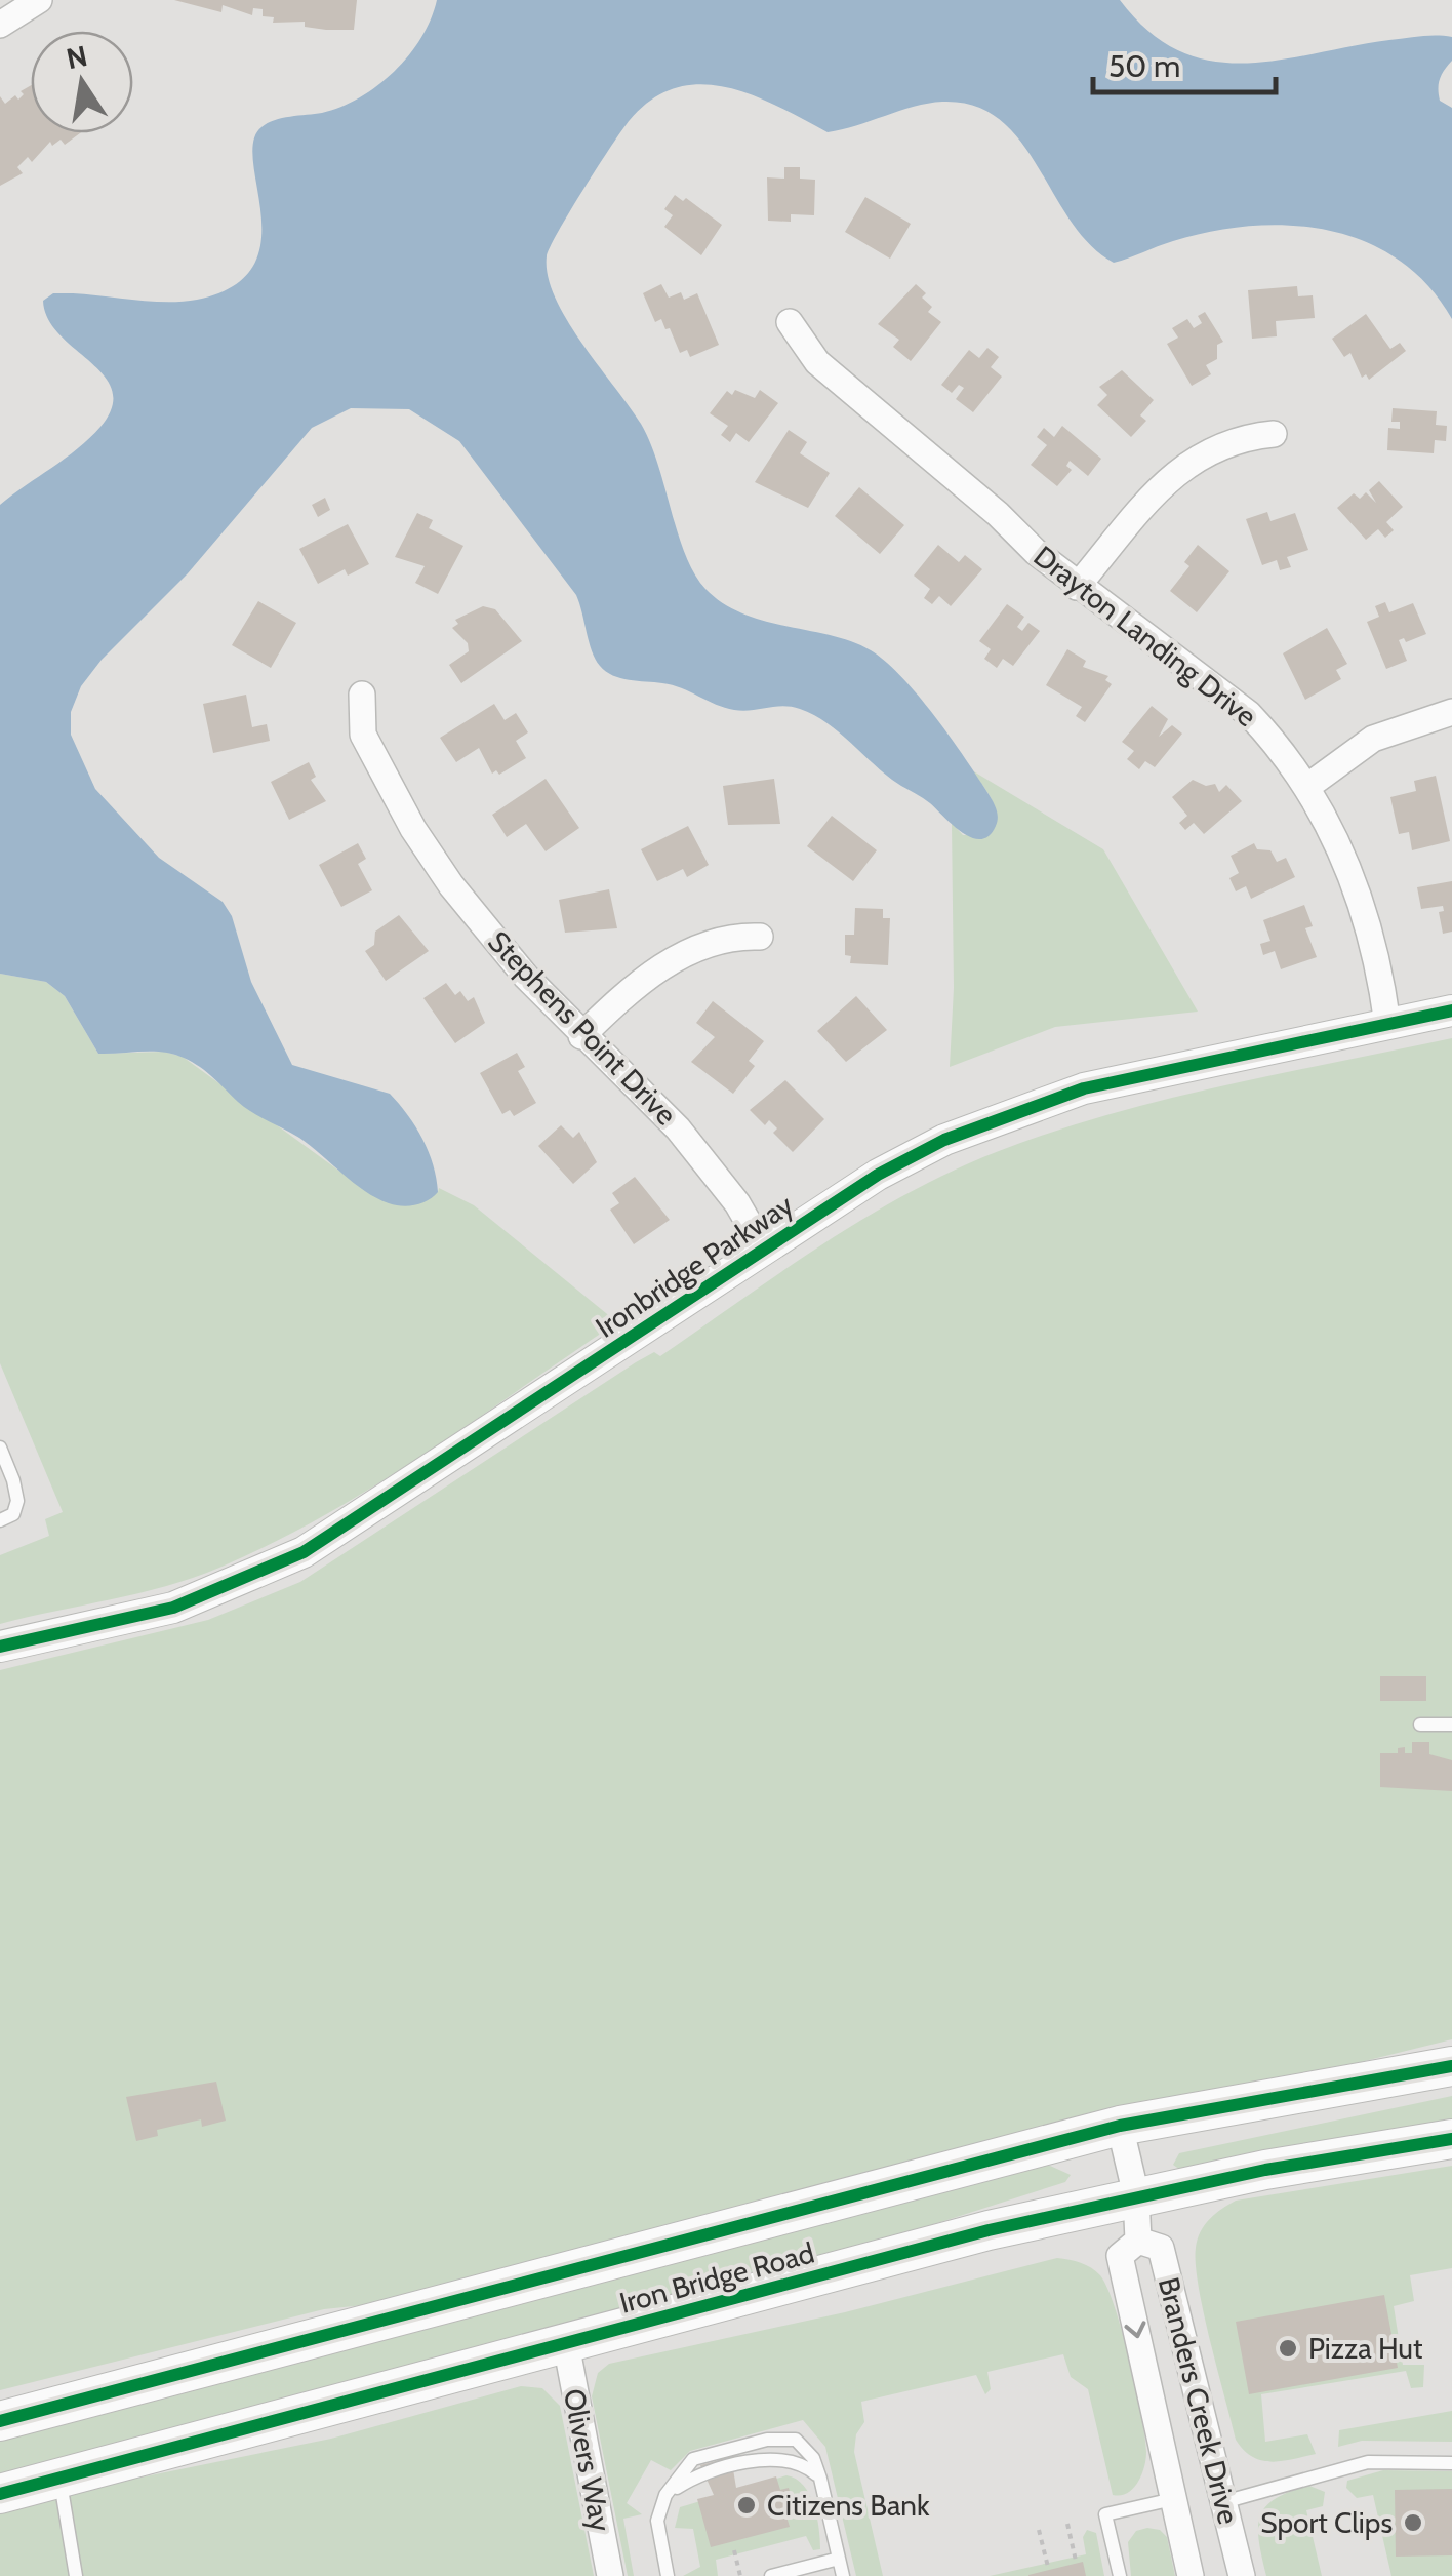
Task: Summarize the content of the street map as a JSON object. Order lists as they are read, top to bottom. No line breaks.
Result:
{"streets":{"main road":["Iron Bridge Road"],"street":["Drayton Landing Drive","Stephens Point Drive","Ironbridge Parkway","Branders Creek Drive","Olivers Way"]},"crossings":[["Drayton Landing Drive","Ironbridge Parkway"],["Stephens Point Drive","Ironbridge Parkway"],["Iron Bridge Road","Branders Creek Drive"],["Iron Bridge Road","Olivers Way"]],"places":["Pizza Hut","Citizens Bank","Sport Clips"],"scale_bar":"50 m","north":"top"}
